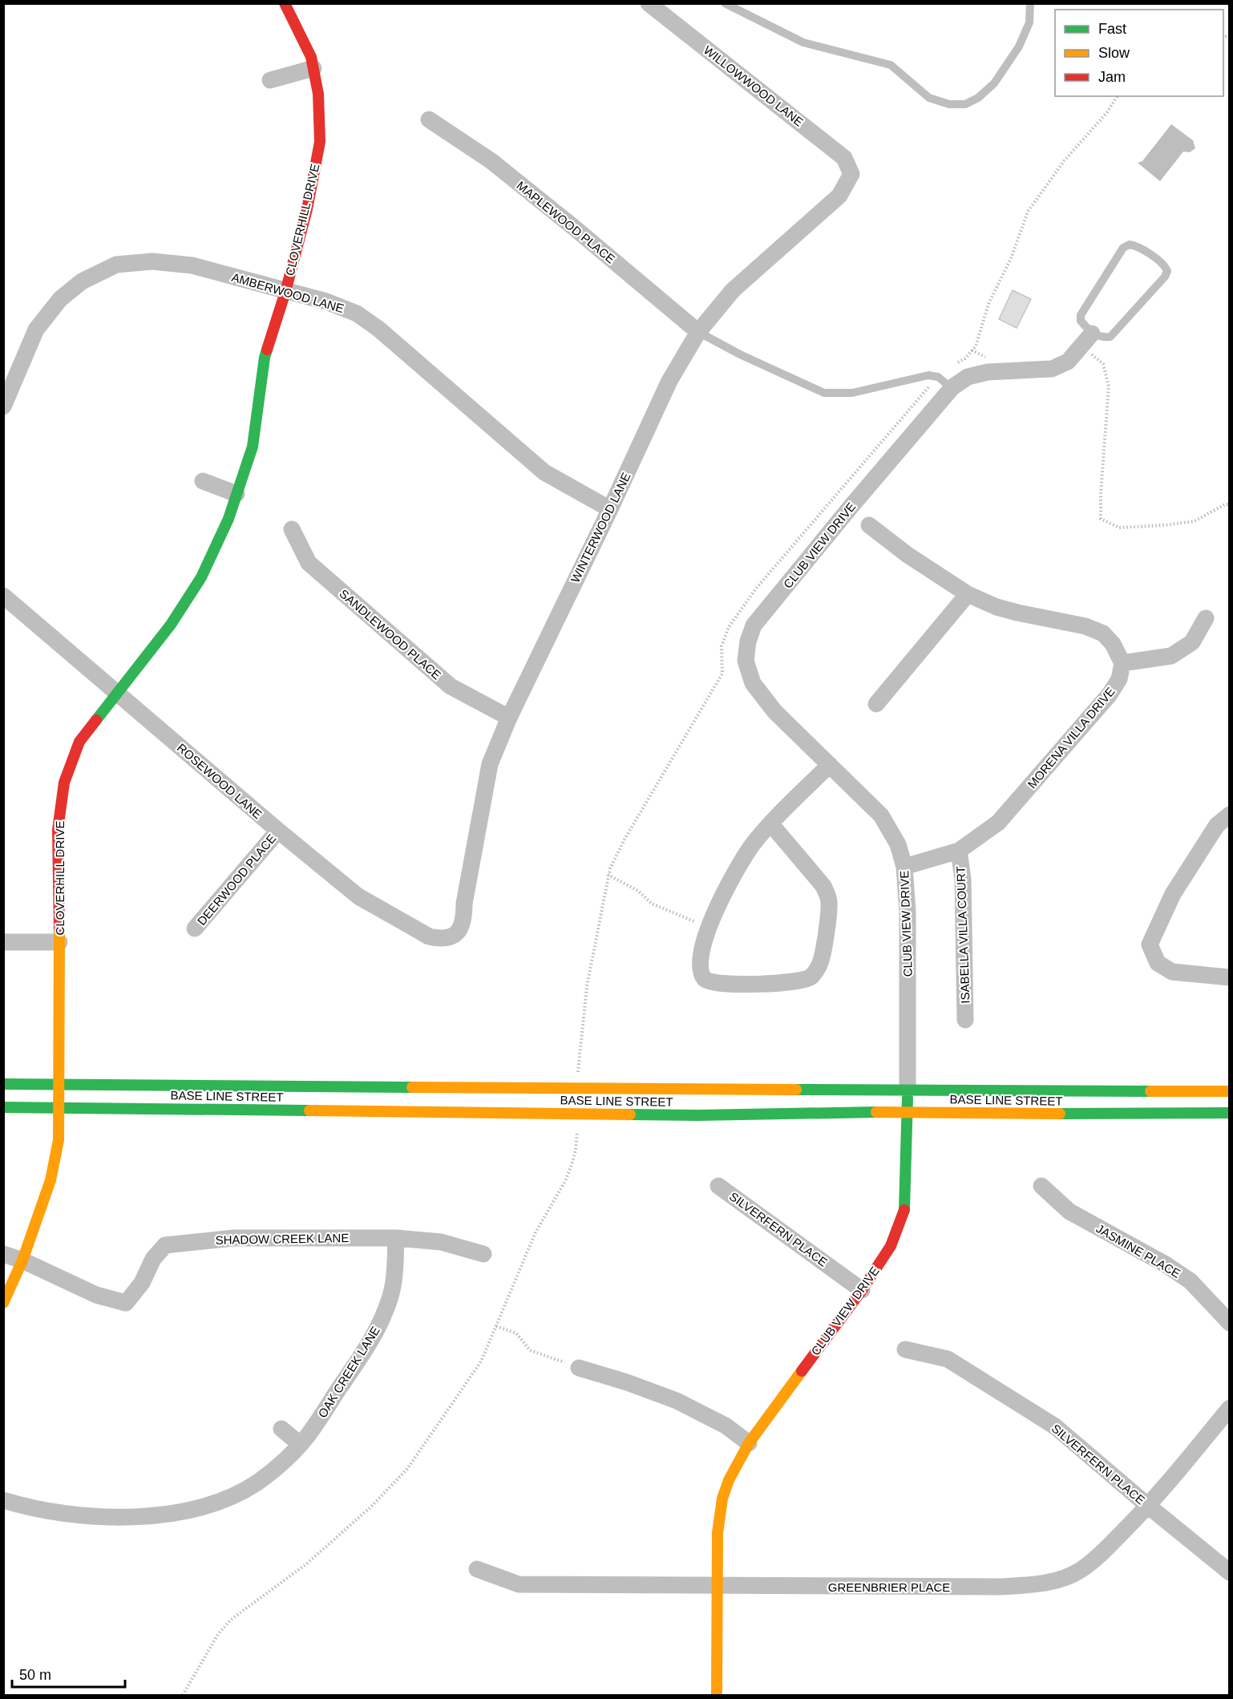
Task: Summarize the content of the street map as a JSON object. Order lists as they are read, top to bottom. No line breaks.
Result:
{"streets":{"main road":["CLOVERHILL DRIVE","CLUB VIEW DRIVE","BASE LINE STREET"],"street":["WILLOWWOOD LANE","MAPLEWOOD PLACE","AMBERWOOD LANE","WINTERWOOD LANE","SANDLEWOOD PLACE","MORENA VILLA DRIVE","ROSEWOOD LANE","DEERWOOD PLACE","ISABELLA VILLA COURT","SILVERFERN PLACE","SHADOW CREEK LANE","JASMINE PLACE","OAK CREEK LANE","GREENBRIER PLACE"]},"crossings":[["WILLOWWOOD LANE","WINTERWOOD LANE"],["CLOVERHILL DRIVE","AMBERWOOD LANE"],["CLOVERHILL DRIVE","ROSEWOOD LANE"],["CLOVERHILL DRIVE","BASE LINE STREET"],["CLOVERHILL DRIVE","SHADOW CREEK LANE"],["MAPLEWOOD PLACE","WINTERWOOD LANE"],["AMBERWOOD LANE","WINTERWOOD LANE"],["WINTERWOOD LANE","SANDLEWOOD PLACE"],["WINTERWOOD LANE","ROSEWOOD LANE"],["CLUB VIEW DRIVE","MORENA VILLA DRIVE"],["CLUB VIEW DRIVE","BASE LINE STREET"],["CLUB VIEW DRIVE","SILVERFERN PLACE"],["CLUB VIEW DRIVE","GREENBRIER PLACE"],["MORENA VILLA DRIVE","ISABELLA VILLA COURT"],["ROSEWOOD LANE","DEERWOOD PLACE"],["SILVERFERN PLACE","GREENBRIER PLACE"],["SHADOW CREEK LANE","OAK CREEK LANE"]],"legend":["Fast","Slow","Jam"],"scale_bar":"50 m"}
